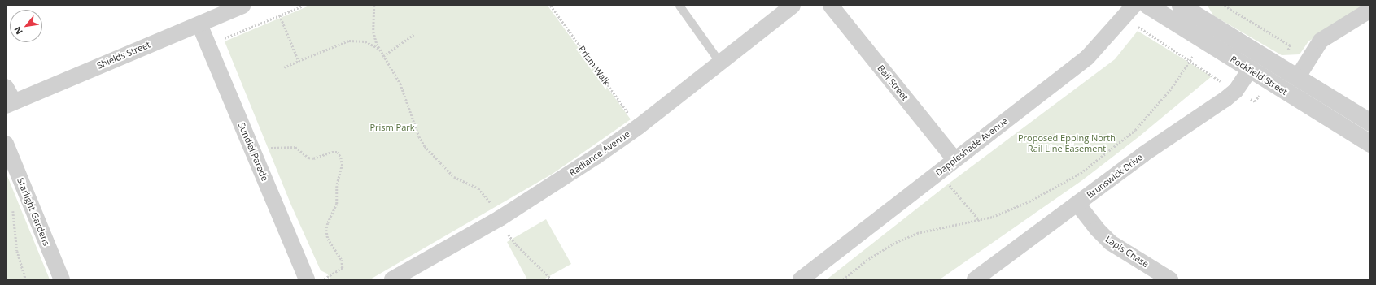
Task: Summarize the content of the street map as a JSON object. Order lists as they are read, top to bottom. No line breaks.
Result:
{"streets":{"street":["Shields Street","Rockfield Street","Bail Street","Dappleshade Avenue","Sundial Parade","Radiance Avenue","Brunswick Drive","Starlight Gardens","Lapis Chase"],"path":["Prism Walk"]},"crossings":[["Shields Street","Sundial Parade"],["Prism Walk","Radiance Avenue"],["Rockfield Street","Brunswick Drive"],["Bail Street","Dappleshade Avenue"],["Brunswick Drive","Lapis Chase"]],"parks":["Prism Park","Proposed Epping North Rail Line Easement"],"north":"bottom left"}
